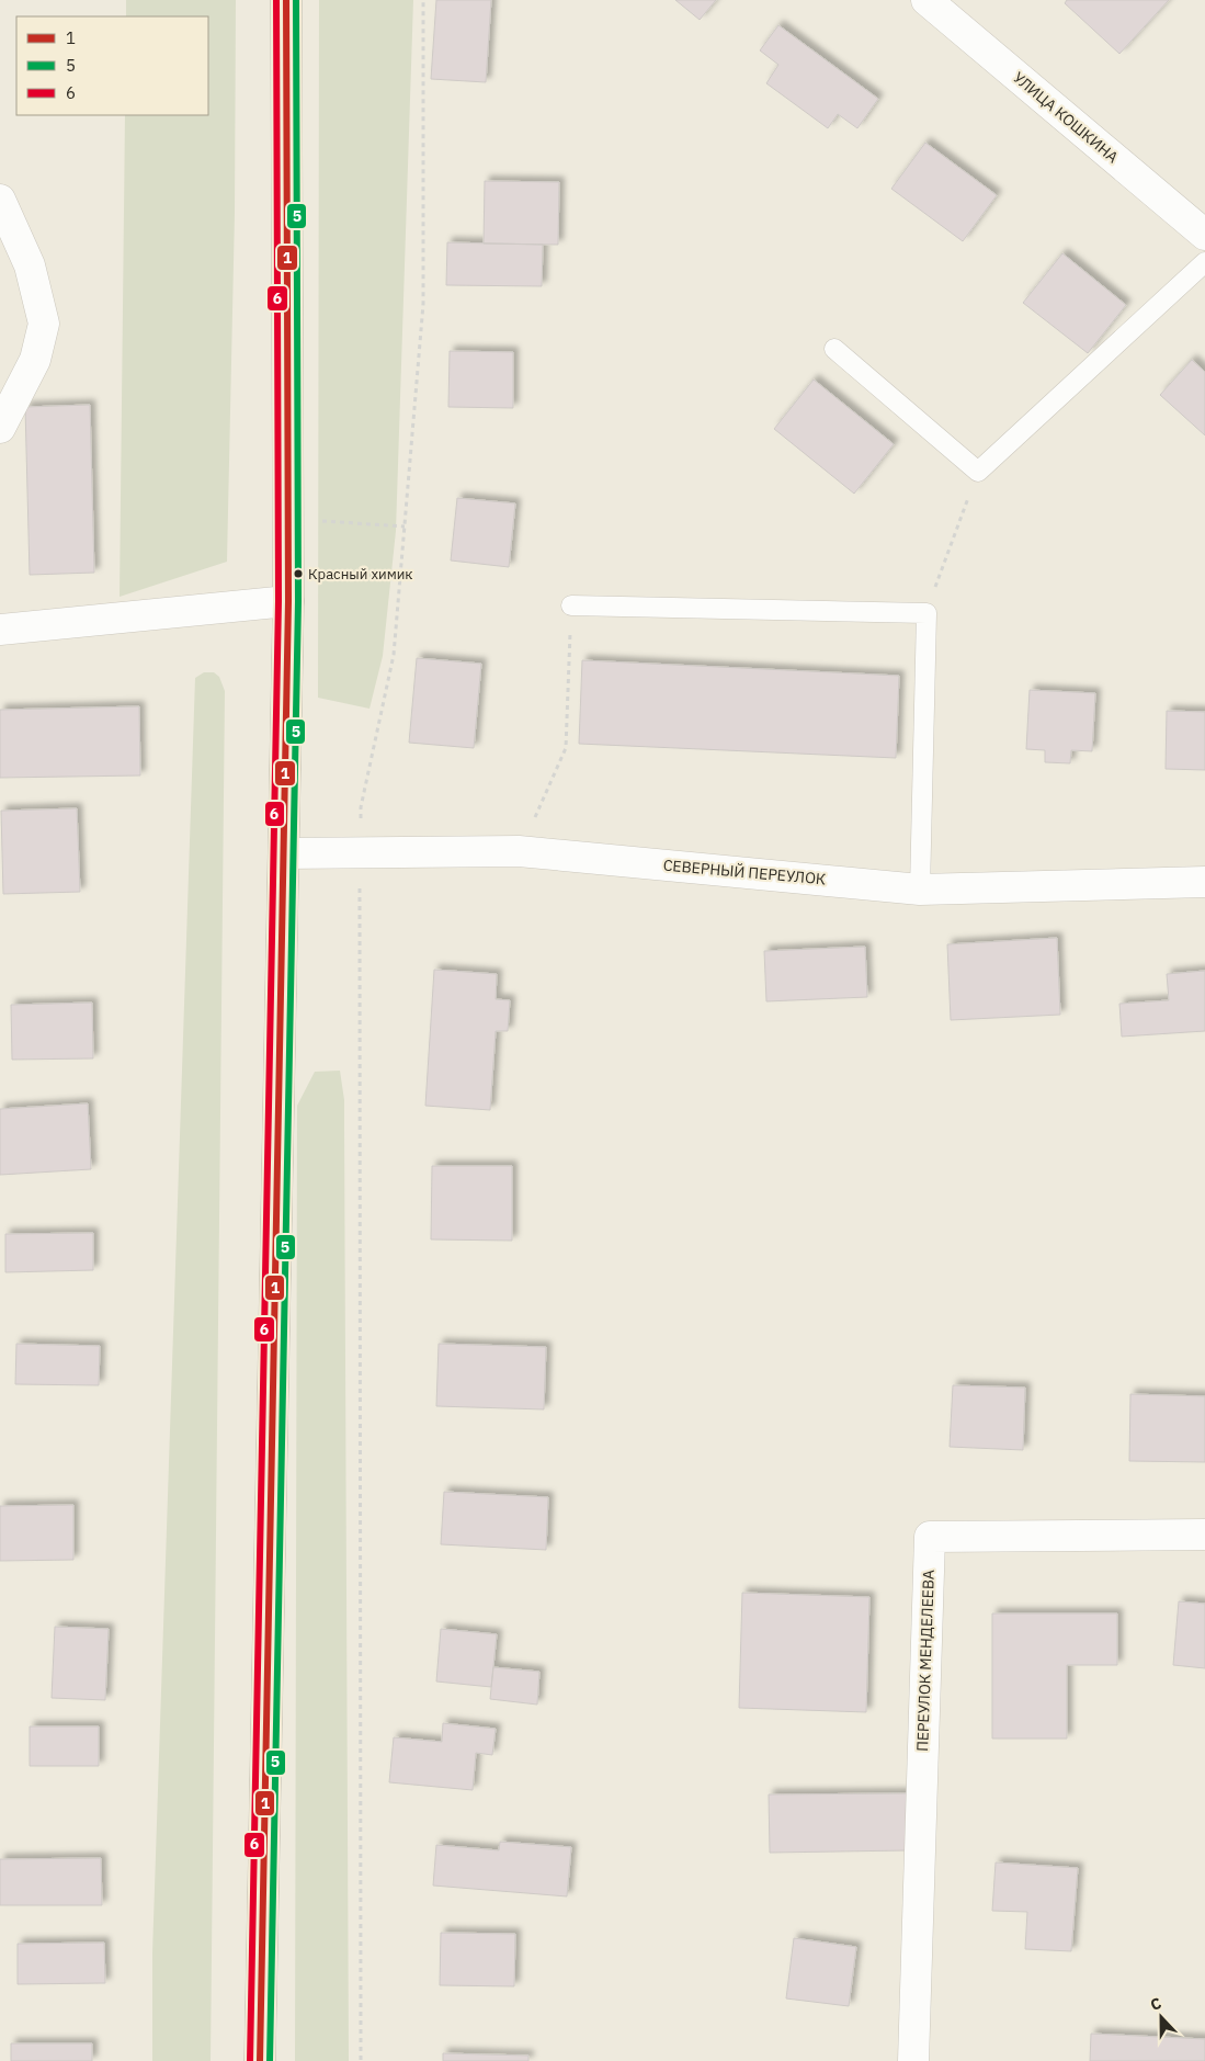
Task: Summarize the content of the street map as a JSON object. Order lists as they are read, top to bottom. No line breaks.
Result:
{"streets":{"street":["УЛИЦА КОШКИНА","СЕВЕРНЫЙ ПЕРЕУЛОК","ПЕРЕУЛОК МЕНДЕЛЕЕВА"]},"places":["Красный химик"],"lines":["transit line 1","transit line 5","transit line 6"],"legend":["1","5","6"],"north":"top"}
